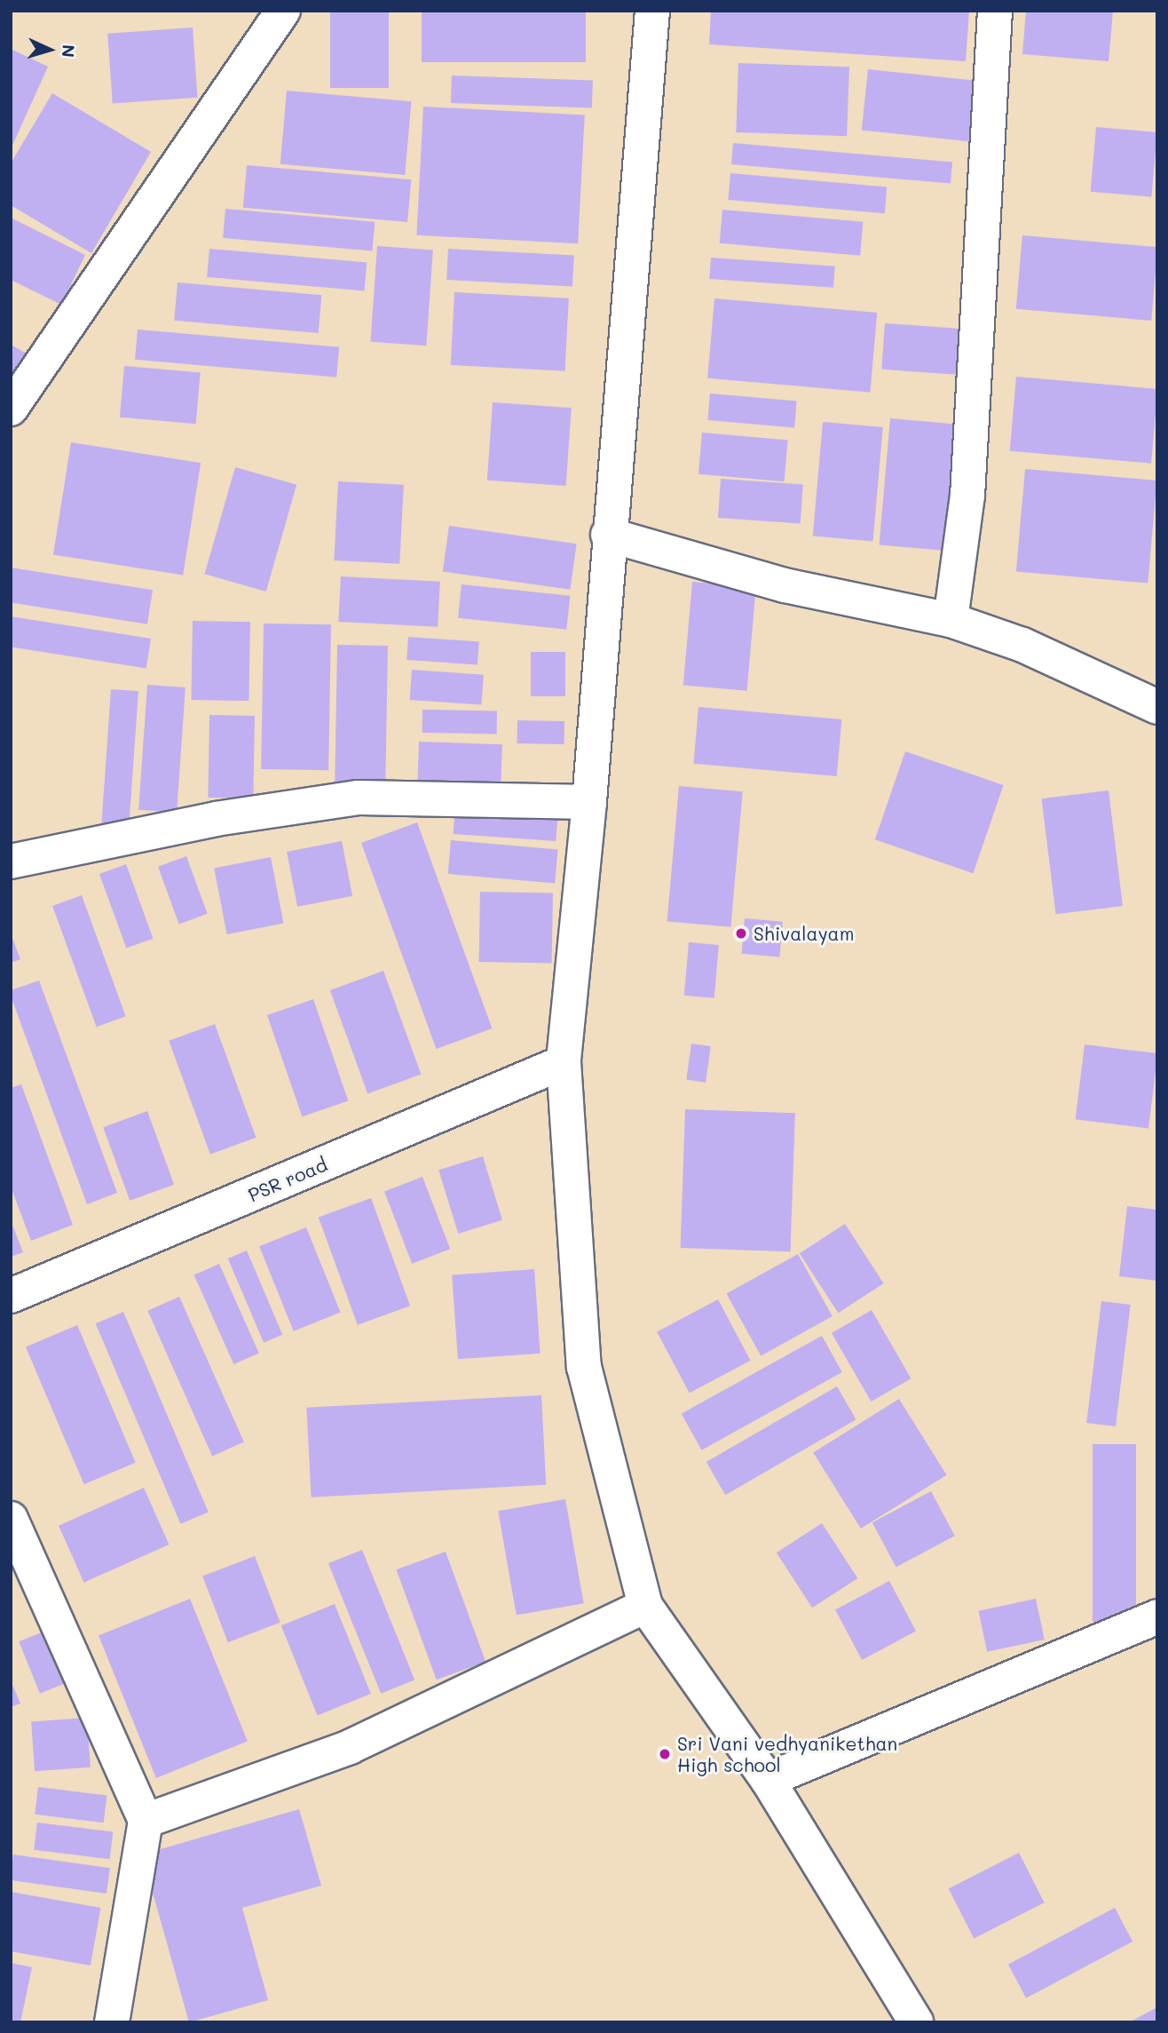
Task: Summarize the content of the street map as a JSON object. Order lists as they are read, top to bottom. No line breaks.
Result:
{"streets":{"street":["PSR road"]},"places":["Shivalayam","Sri Vani vedhyanikethan High school"],"north":"right"}
